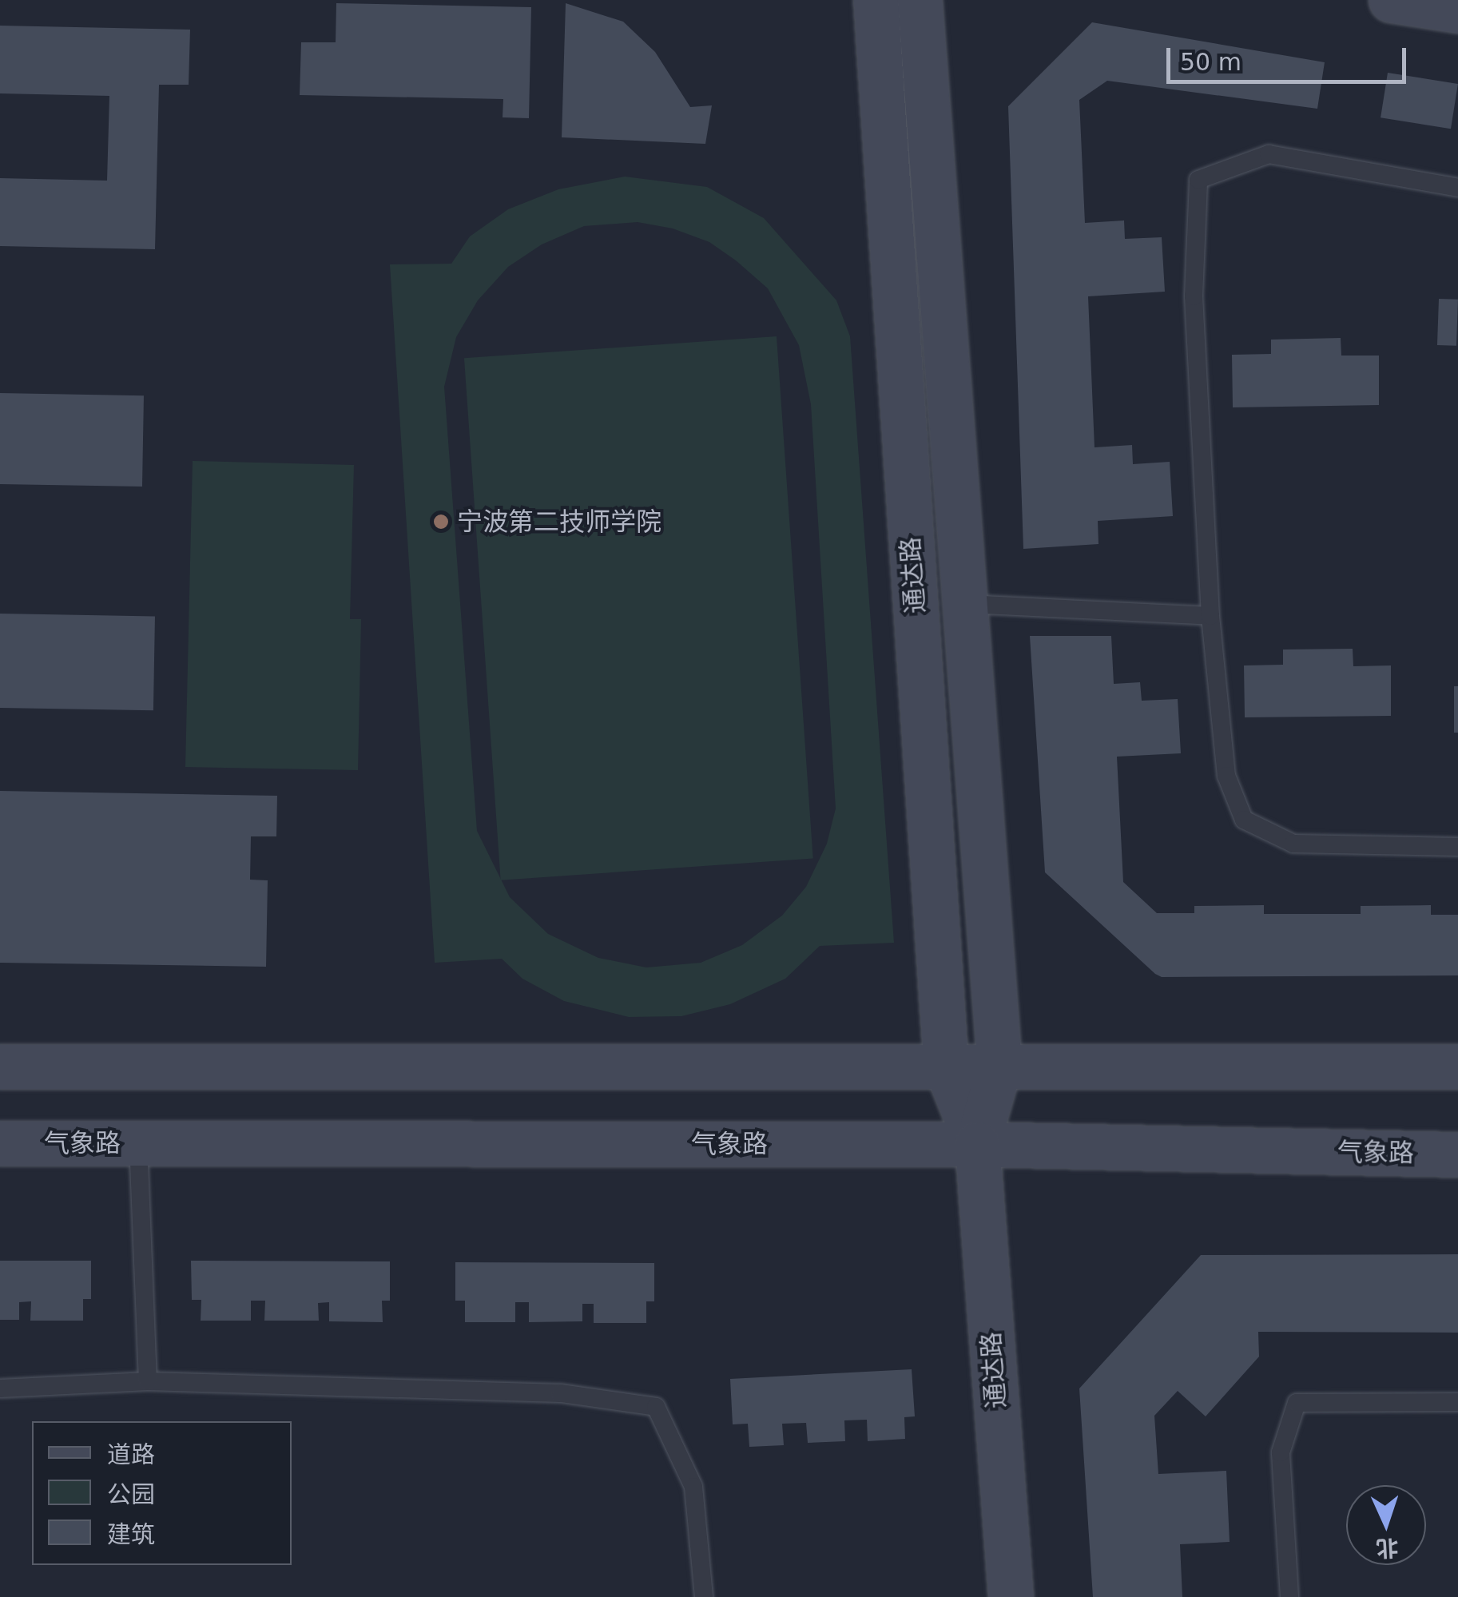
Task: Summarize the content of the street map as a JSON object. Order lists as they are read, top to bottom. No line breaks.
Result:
{"streets":{"street":["通达路","气象路"]},"crossings":[["通达路","气象路"]],"places":["宁波第二技师学院"],"legend":["道路","公园","建筑"],"scale_bar":"50 m","north":"bottom"}
